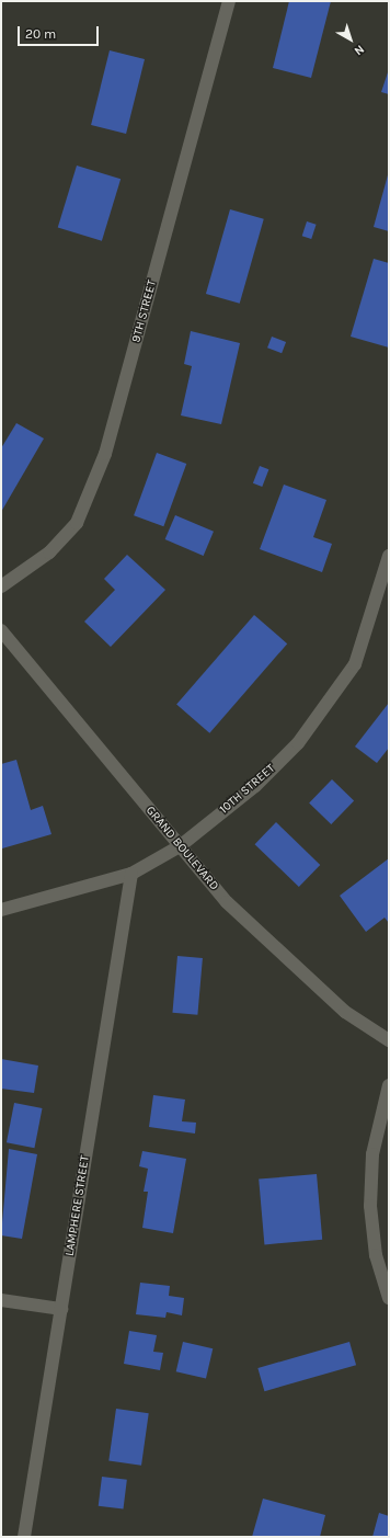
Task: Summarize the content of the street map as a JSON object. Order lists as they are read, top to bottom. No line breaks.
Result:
{"streets":{"street":["9TH STREET","10TH STREET","GRAND BOULEVARD","LAMPHERE STREET"]},"crossings":[["10TH STREET","GRAND BOULEVARD"],["10TH STREET","LAMPHERE STREET"]],"scale_bar":"20 m","north":"bottom right"}
